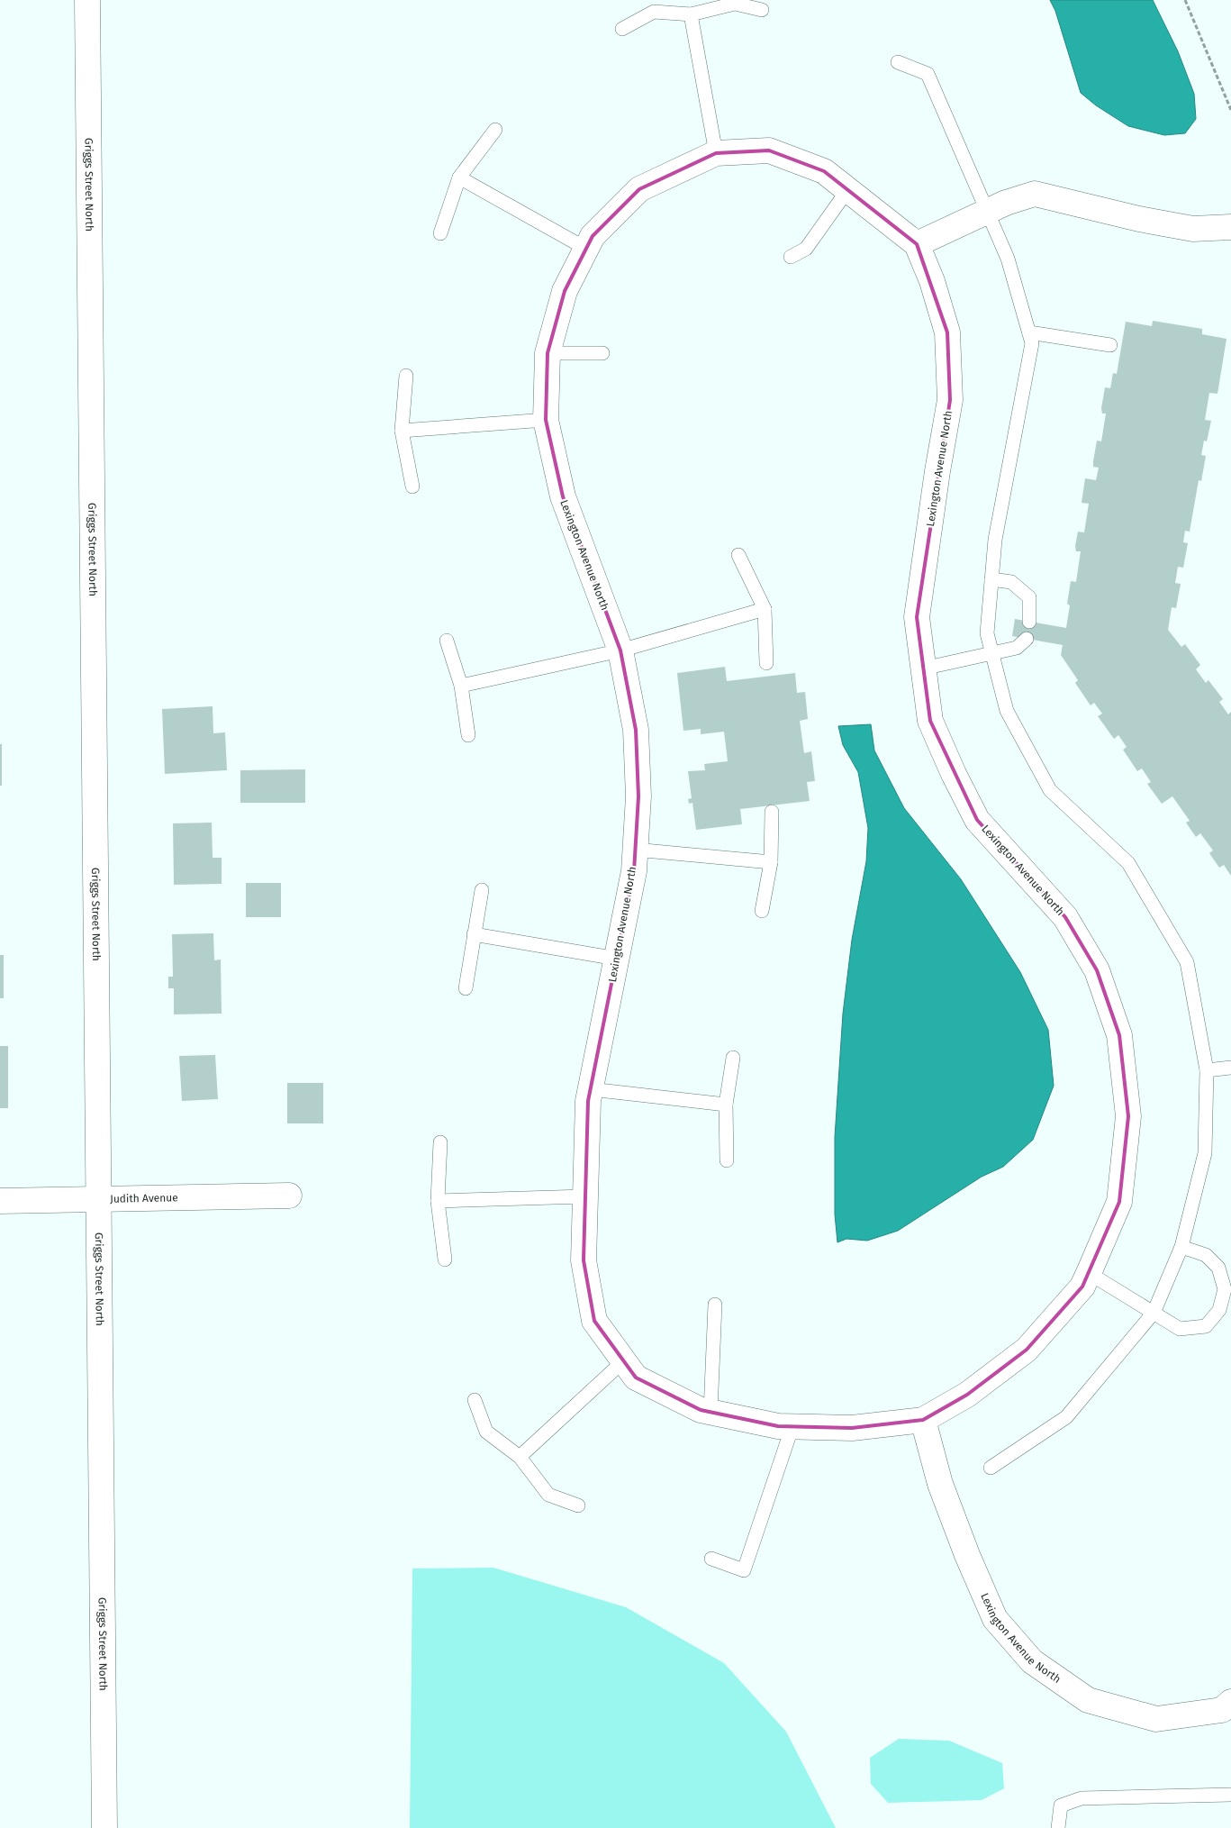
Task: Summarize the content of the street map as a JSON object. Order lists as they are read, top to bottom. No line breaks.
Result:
{"streets":{"street":["Griggs Street North","Lexington Avenue North","Judith Avenue"]},"crossings":[["Griggs Street North","Judith Avenue"]]}
